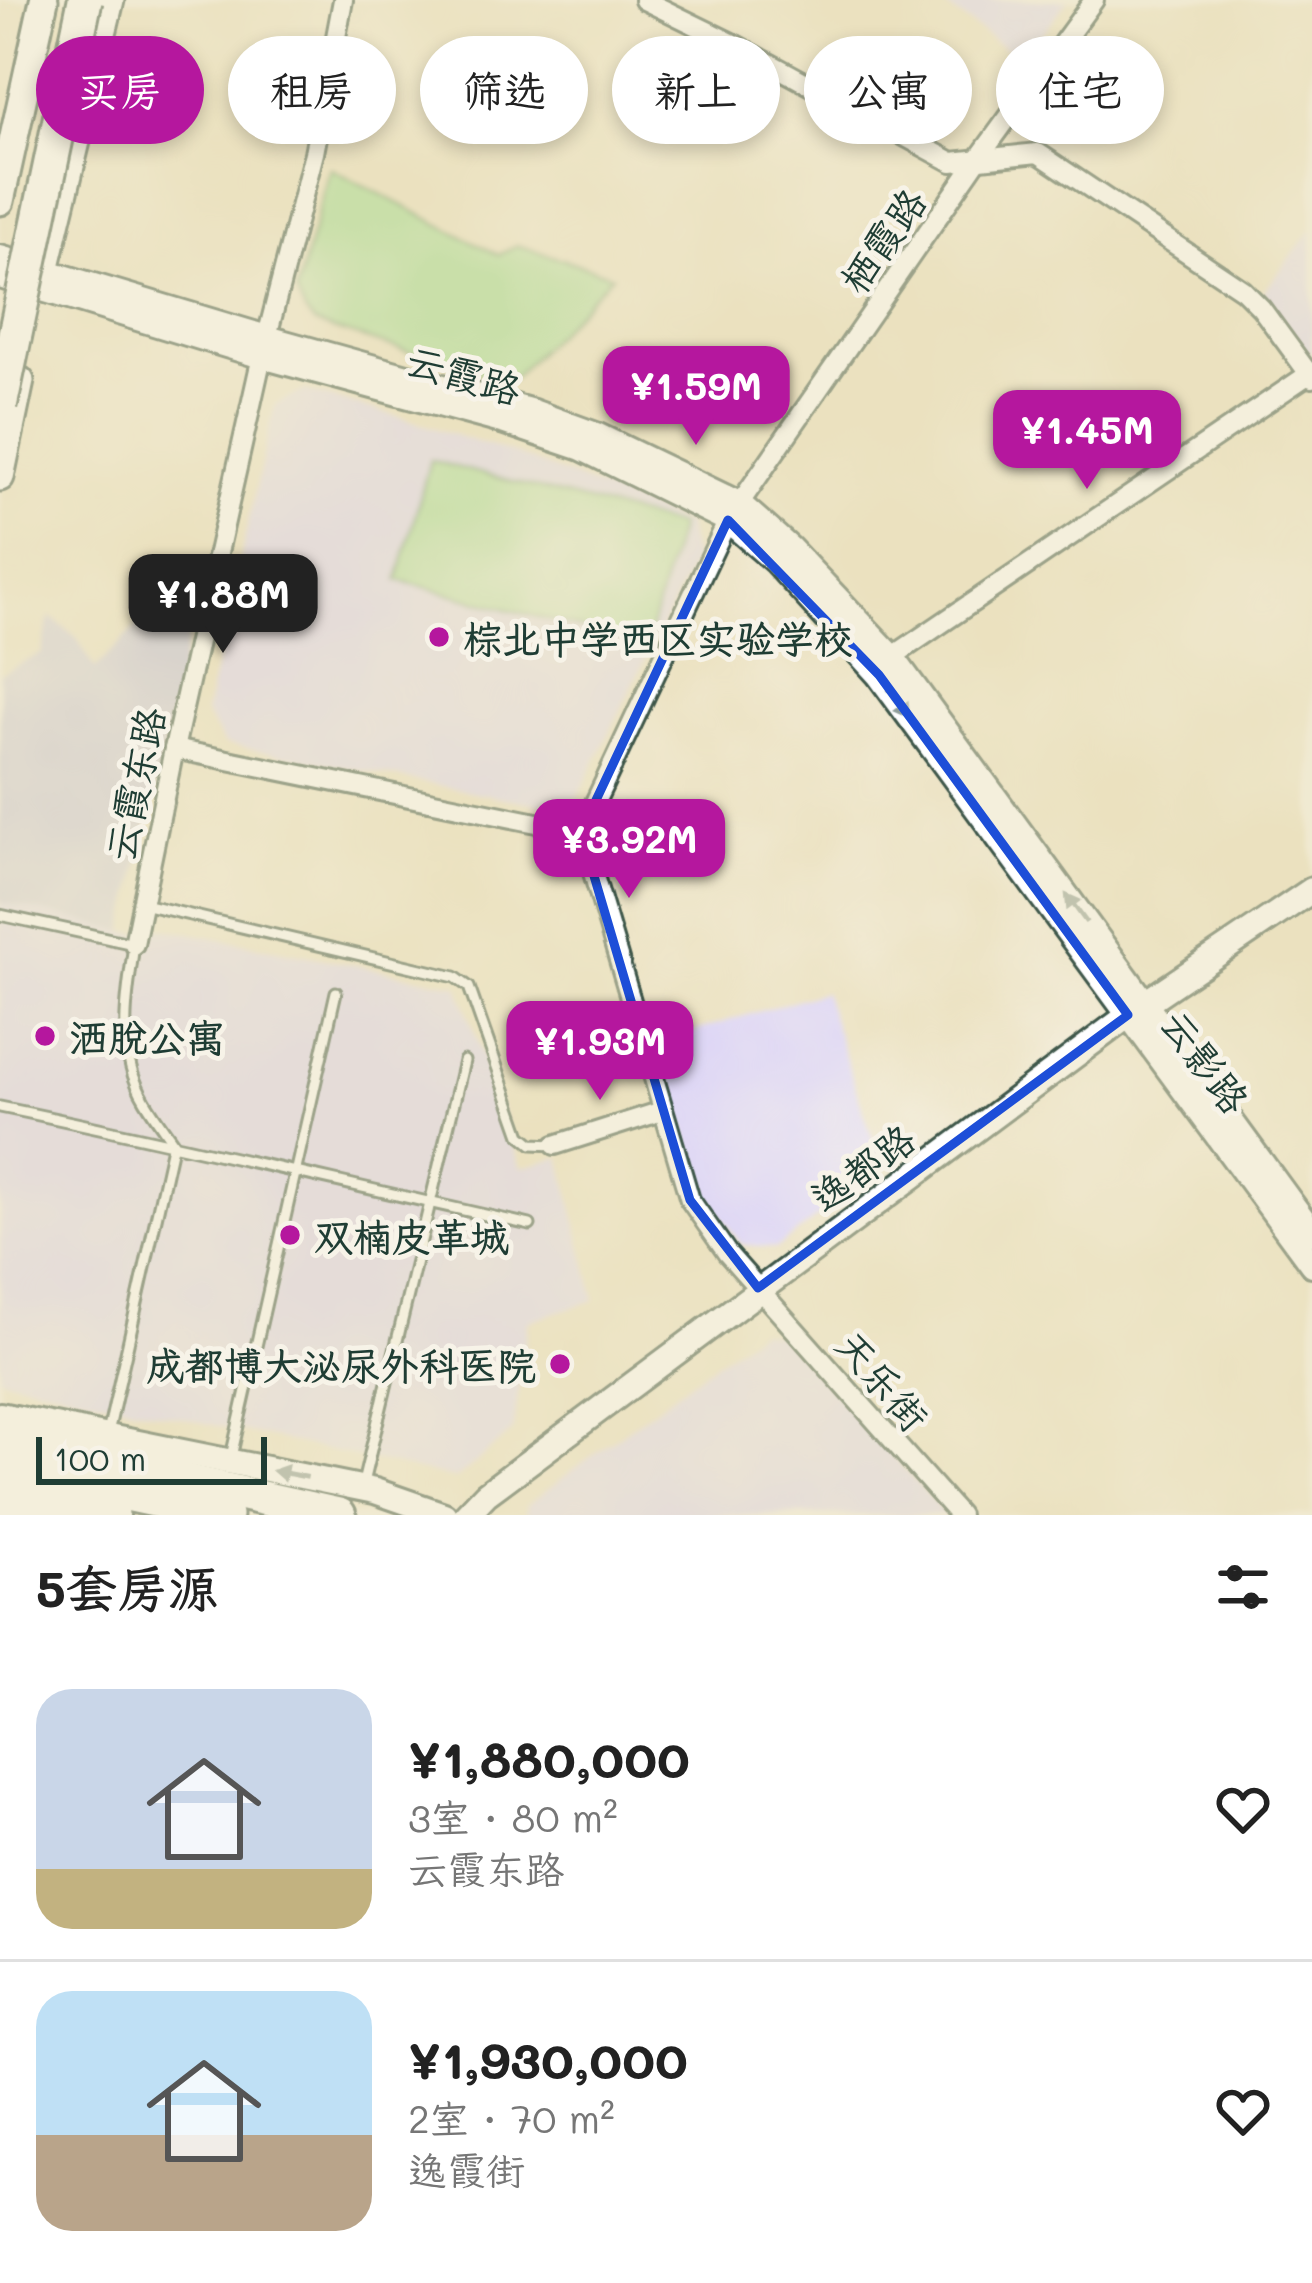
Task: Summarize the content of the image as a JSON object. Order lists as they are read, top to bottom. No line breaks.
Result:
{"streets":{"street":["栖霞路","云霞路","云霞东路","云影路","逸都路","天乐街"]},"crossings":[["栖霞路","云霞路"],["栖霞路","天乐街"],["云霞路","云霞东路"],["云霞路","云影路"],["云霞路","逸都路"],["云影路","逸都路"],["逸都路","天乐街"]],"places":["棕北中学西区实验学校","洒脱公寓","双楠皮革城","成都博大泌尿外科医院"],"scale_bar":"100 m","page":{"chip":["买房","租房","筛选","新上","公寓","住宅"],"price":["¥1.59M","¥1.45M","¥1.88M","¥3.92M","¥1.93M"],"scale":"100 m","heading":"5套房源","list":[{"name":"¥1,880,000","note":"3室 · 80 m² · 云霞东路"},{"name":"¥1,930,000","note":"2室 · 70 m² · 逸霞街"}]}}
